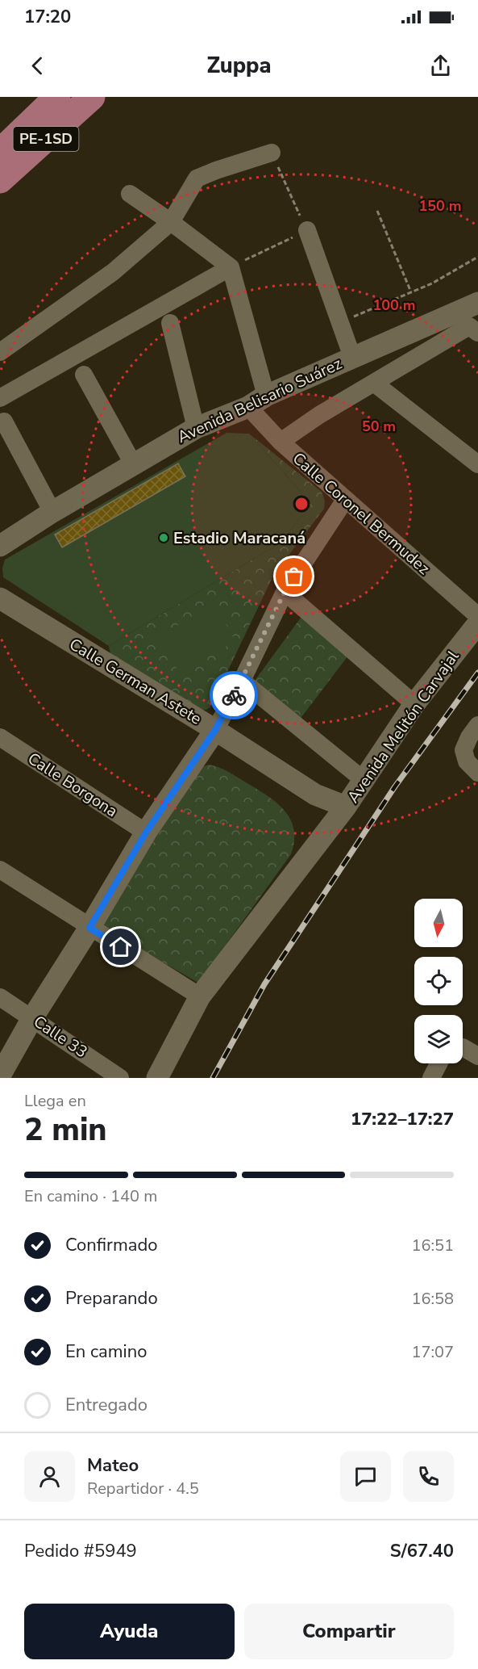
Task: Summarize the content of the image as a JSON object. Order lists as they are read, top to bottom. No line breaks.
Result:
{"streets":{"highway":["PE-1SD"],"street":["Avenida Belisario Suárez","Calle Coronel Bermudez","Calle German Astete","Avenida Melitón Carvajal","Calle Borgona","Calle 33"]},"crossings":[["Avenida Belisario Suárez","Calle Coronel Bermudez"],["Calle German Astete","Avenida Melitón Carvajal"]],"places":["Estadio Maracaná"],"north":"bottom","page":{"status":"17:20","header":"Zuppa","heading":["2 min","Llega en","17:22–17:27"],"panel":["Mateo","Repartidor · 4.5","Pedido #5949","S/67.40"],"bar":"En camino · 140 m","list":[["Confirmado","16:51"],["Preparando","16:58"],["En camino","17:07"],"Entregado"],"buttons":["Ayuda","Compartir"]},"rings":["150 m","100 m","50 m"]}
